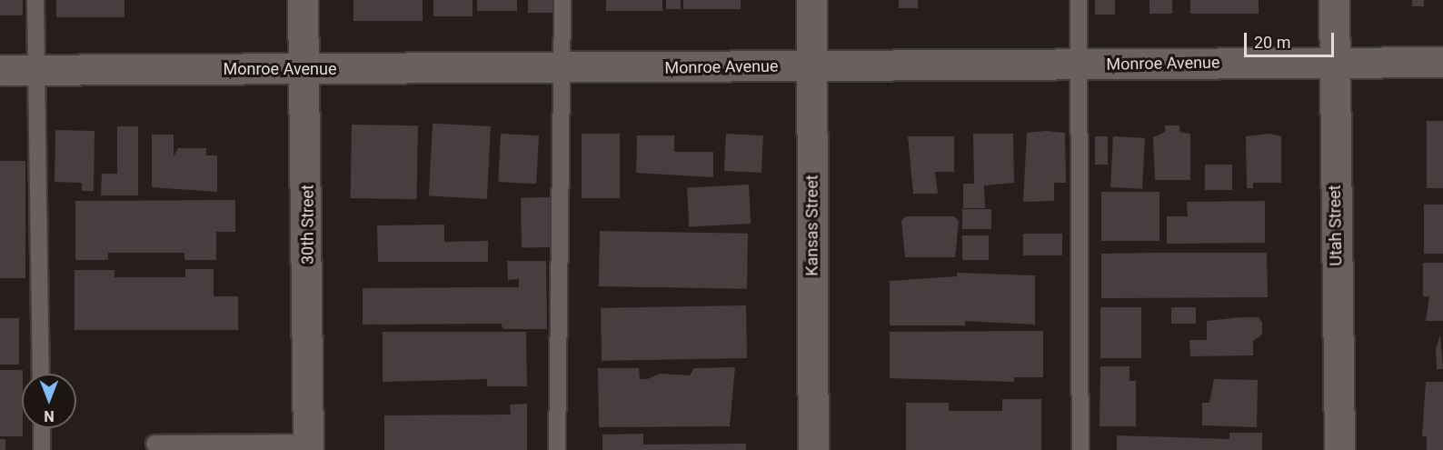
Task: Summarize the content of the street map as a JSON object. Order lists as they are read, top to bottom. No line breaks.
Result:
{"streets":{"street":["Monroe Avenue","30th Street","Kansas Street","Utah Street"]},"crossings":[["Monroe Avenue","30th Street"],["Monroe Avenue","Kansas Street"],["Monroe Avenue","Utah Street"]],"scale_bar":"20 m","north":"bottom"}
